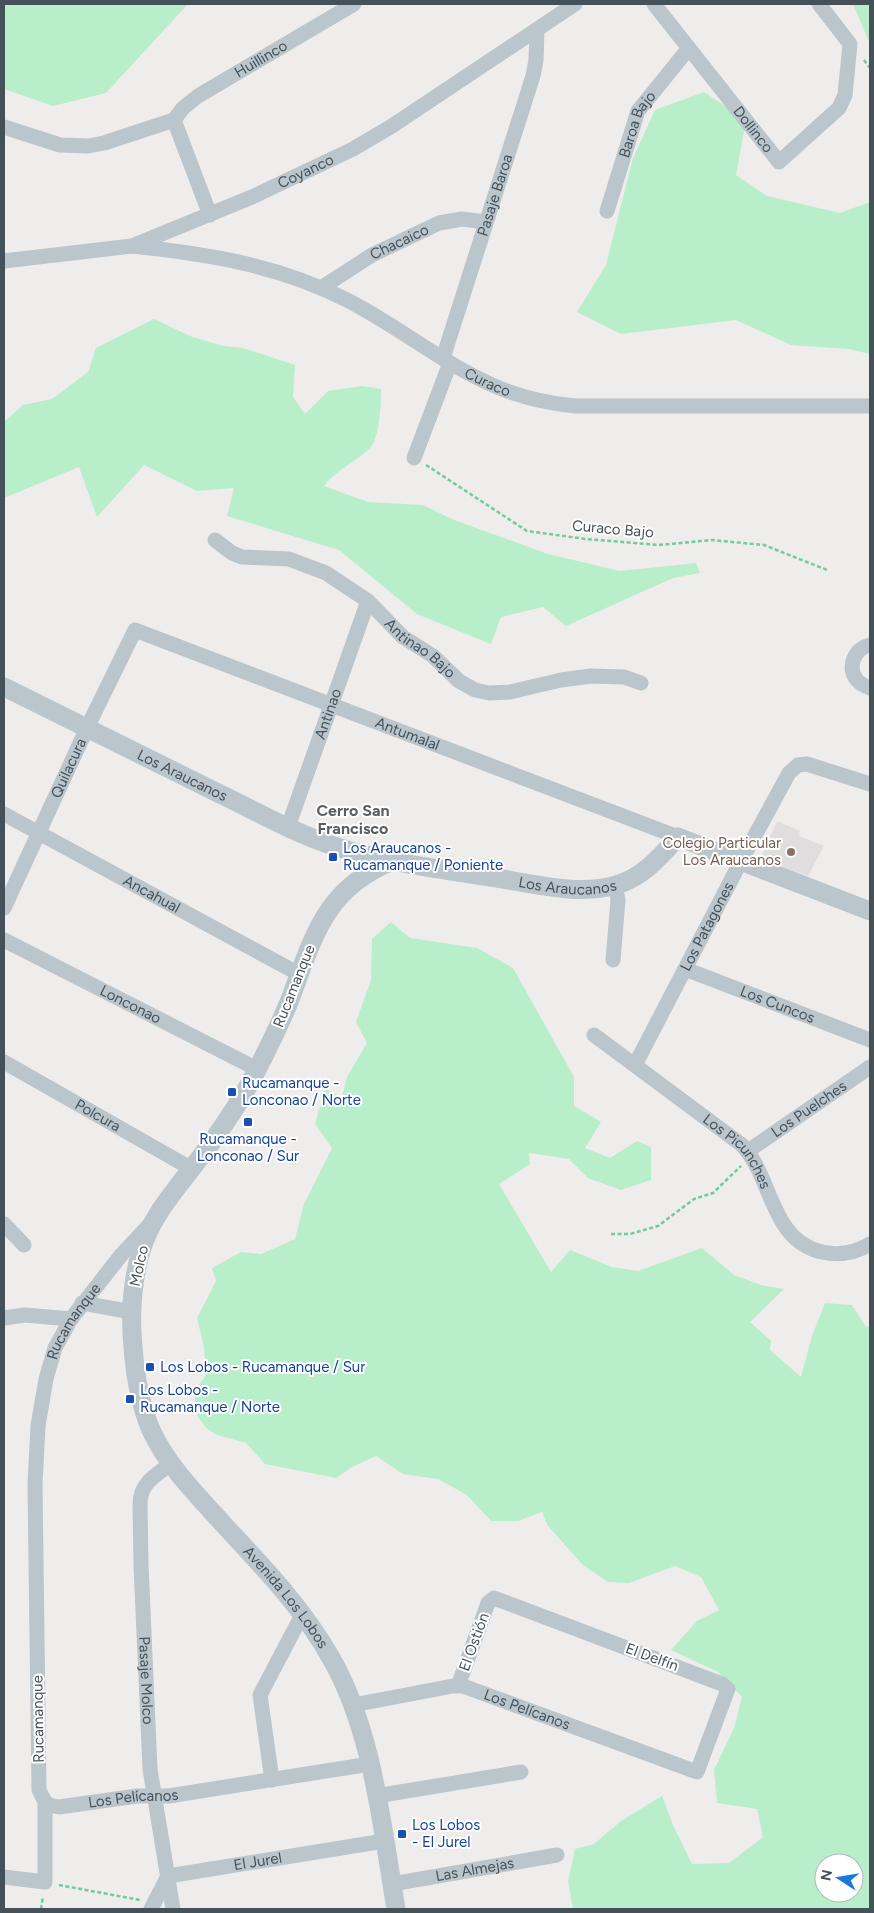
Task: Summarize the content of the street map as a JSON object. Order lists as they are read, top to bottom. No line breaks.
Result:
{"streets":{"street":["Huillinco","Baroa Bajo","Dollinco","Coyanco","Pasaje Baroa","Chacaico","Curaco","Antinao Bajo","Antinao","Antumalal","Quilacura","Los Araucanos","Ancahual","Los Patagones","Rucamanque","Los Cuncos","Lonconao","Los Puelches","Polcura","Los Picunches","Molco","Avenida Los Lobos","El Ostión","El Delfín","Pasaje Molco","Los Pelícanos","El Jurel","Las Almejas"],"path":["Curaco Bajo"]},"crossings":[["Baroa Bajo","Dollinco"],["Coyanco","Pasaje Baroa"],["Coyanco","Curaco"],["Pasaje Baroa","Chacaico"],["Pasaje Baroa","Curaco"],["Pasaje Baroa","Curaco Bajo"],["Chacaico","Curaco"],["Antinao Bajo","Antinao"],["Antinao","Antumalal"],["Antinao","Los Araucanos"],["Antumalal","Quilacura"],["Antumalal","Los Araucanos"],["Quilacura","Los Araucanos"],["Quilacura","Ancahual"],["Los Araucanos","Rucamanque"],["Ancahual","Rucamanque"],["Los Patagones","Los Cuncos"],["Los Patagones","Los Picunches"],["Rucamanque","Lonconao"],["Rucamanque","Polcura"],["Rucamanque","Molco"],["Rucamanque","Los Pelícanos"],["Los Puelches","Los Picunches"],["Molco","Avenida Los Lobos"],["Avenida Los Lobos","Pasaje Molco"],["Avenida Los Lobos","Los Pelícanos"],["Avenida Los Lobos","El Jurel"],["Avenida Los Lobos","Las Almejas"],["El Ostión","El Delfín"],["El Ostión","Los Pelícanos"],["El Delfín","Los Pelícanos"],["Pasaje Molco","Los Pelícanos"],["Pasaje Molco","El Jurel"]],"districts":["Cerro San Francisco"],"places":{"other":["Colegio Particular Los Araucanos"],"transit":["Los Araucanos - Rucamanque / Poniente","Rucamanque - Lonconao / Norte","Rucamanque - Lonconao / Sur","Los Lobos - Rucamanque / Sur","Los Lobos - Rucamanque / Norte","Los Lobos - El Jurel"]},"north":"left"}
